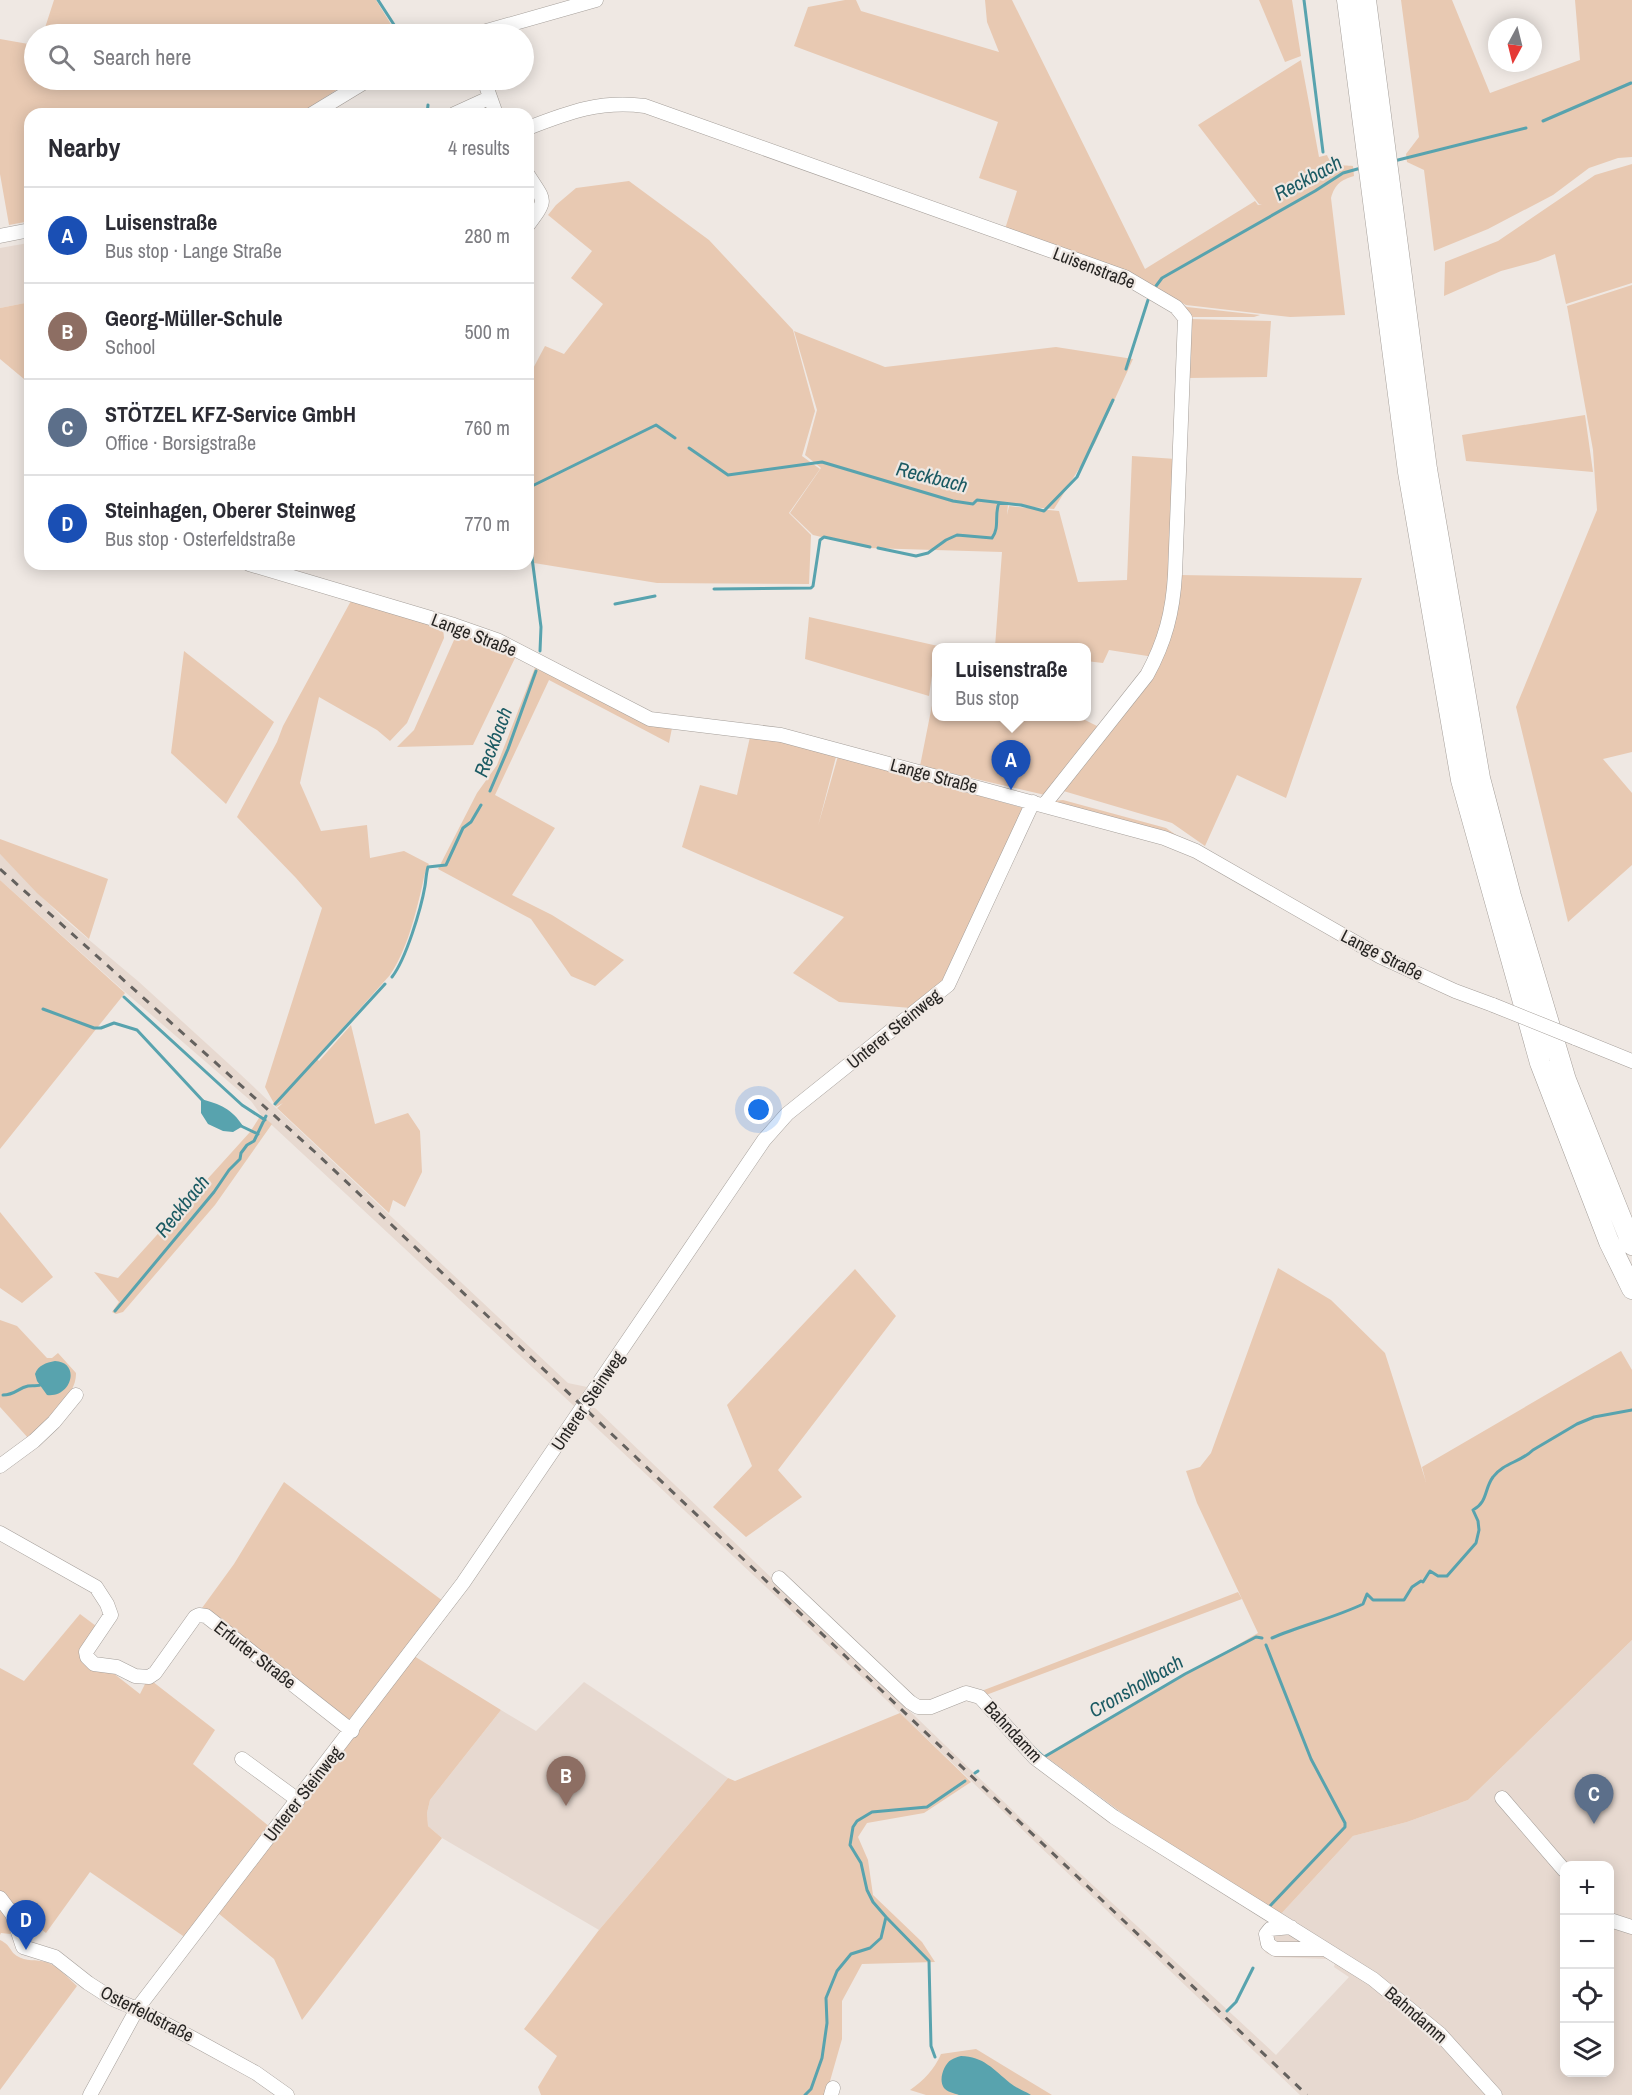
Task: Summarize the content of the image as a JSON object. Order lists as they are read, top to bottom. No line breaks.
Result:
{"streets":{"street":["Luisenstraße","Lange Straße","Unterer Steinweg","Erfurter Straße","Bahndamm","Osterfeldstraße"]},"crossings":[["Luisenstraße","Lange Straße"],["Luisenstraße","Unterer Steinweg"],["Lange Straße","Unterer Steinweg"],["Unterer Steinweg","Erfurter Straße"],["Unterer Steinweg","Osterfeldstraße"]],"water":["Reckbach","Cronshollbach"],"north":"bottom","page":{"search":"Search here","heading":["Nearby","4 results"],"list":[{"mark":"A","name":"Luisenstraße","note":"Bus stop · Lange Straße","value":"280 m"},{"mark":"B","name":"Georg-Müller-Schule","note":"School","value":"500 m"},{"mark":"C","name":"STÖTZEL KFZ-Service GmbH","note":"Office · Borsigstraße","value":"760 m"},{"mark":"D","name":"Steinhagen, Oberer Steinweg","note":"Bus stop · Osterfeldstraße","value":"770 m"}],"popup":["Luisenstraße","Bus stop"],"pins":["A","B","C","D"],"map_buttons":["+","−"]}}
